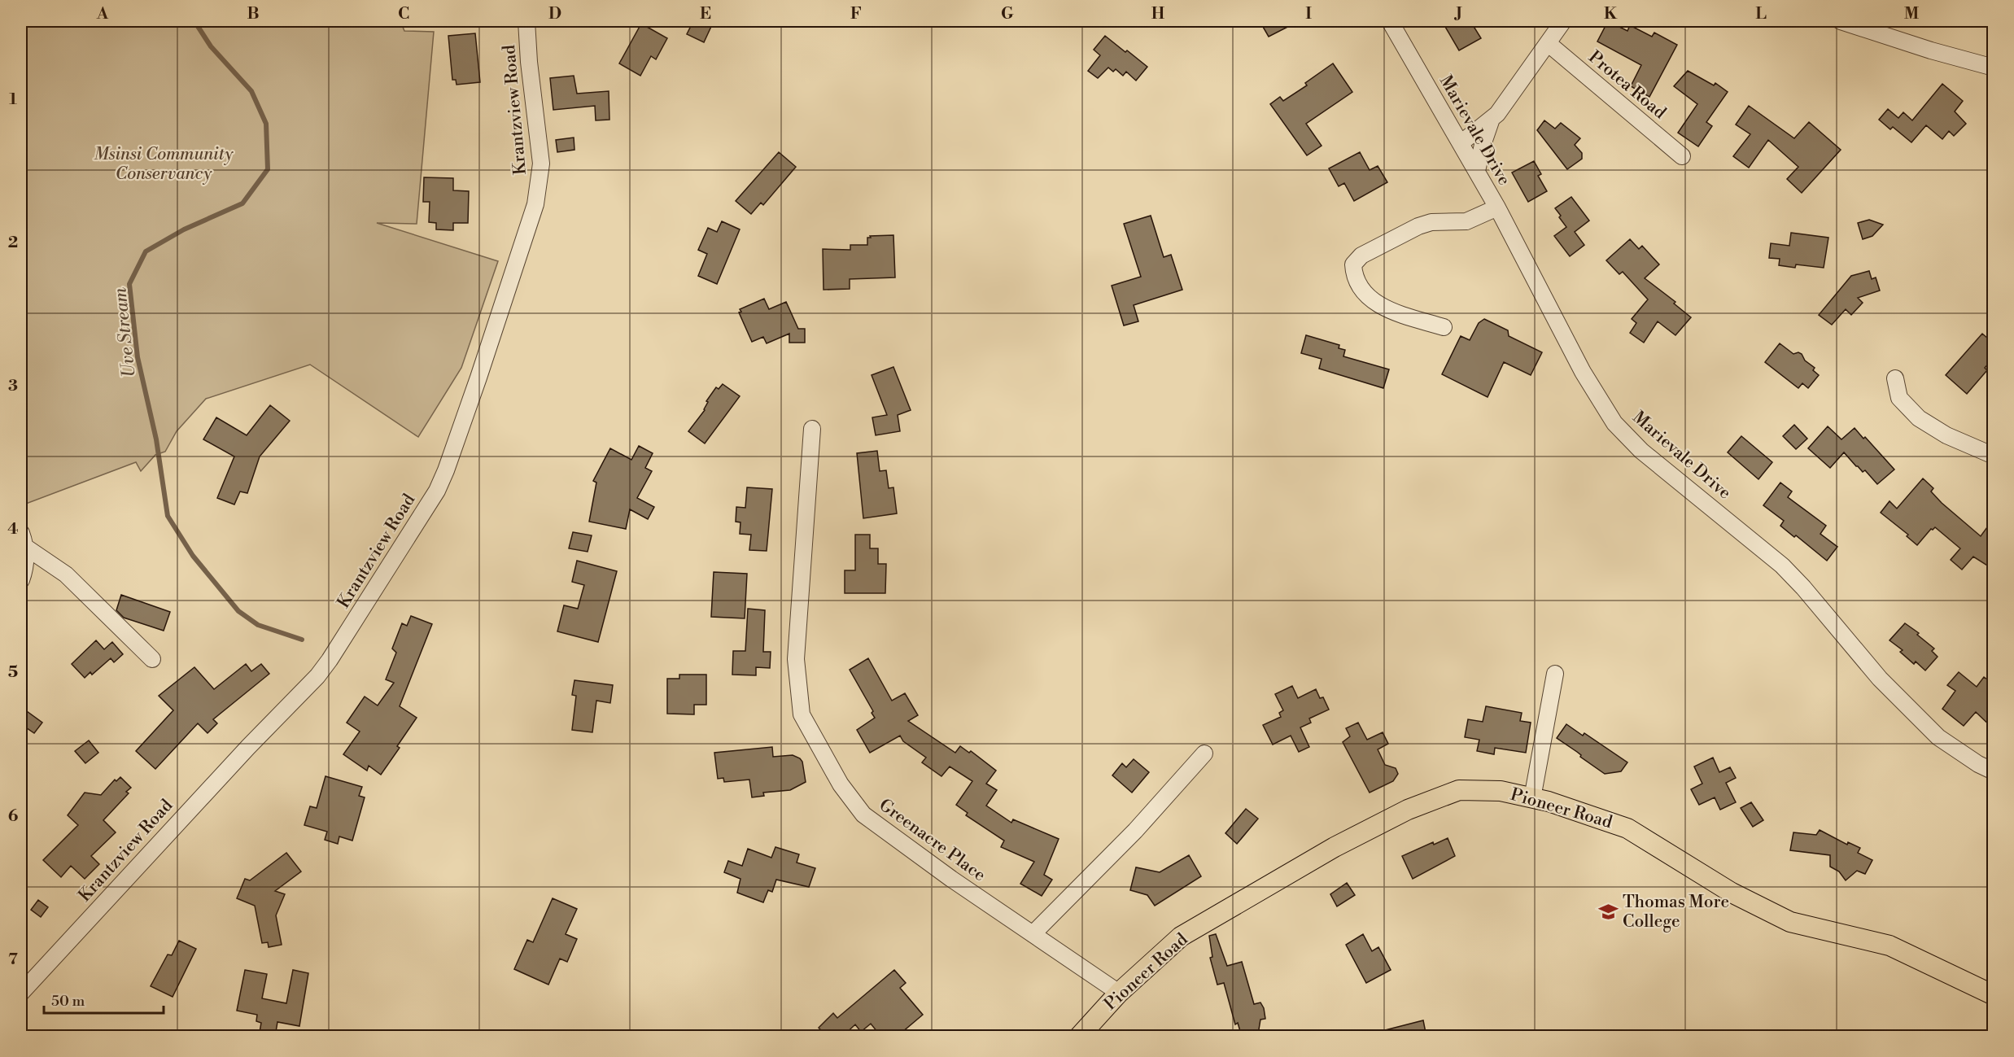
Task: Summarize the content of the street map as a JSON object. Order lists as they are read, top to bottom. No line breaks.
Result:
{"streets":{"main road":["Pioneer Road"],"street":["Protea Road","Krantzview Road","Marievale Drive","Greenacre Place"]},"crossings":[["Pioneer Road","Greenacre Place"]],"water":["Uve Stream"],"parks":["Msinsi Community Conservancy"],"places":{"school or university":["Thomas More College"]},"scale_bar":"50 m","grid":{"columns":["A","B","C","D","E","F","G","H","I","J","K","L","M"],"rows":["1","2","3","4","5","6","7"]}}
